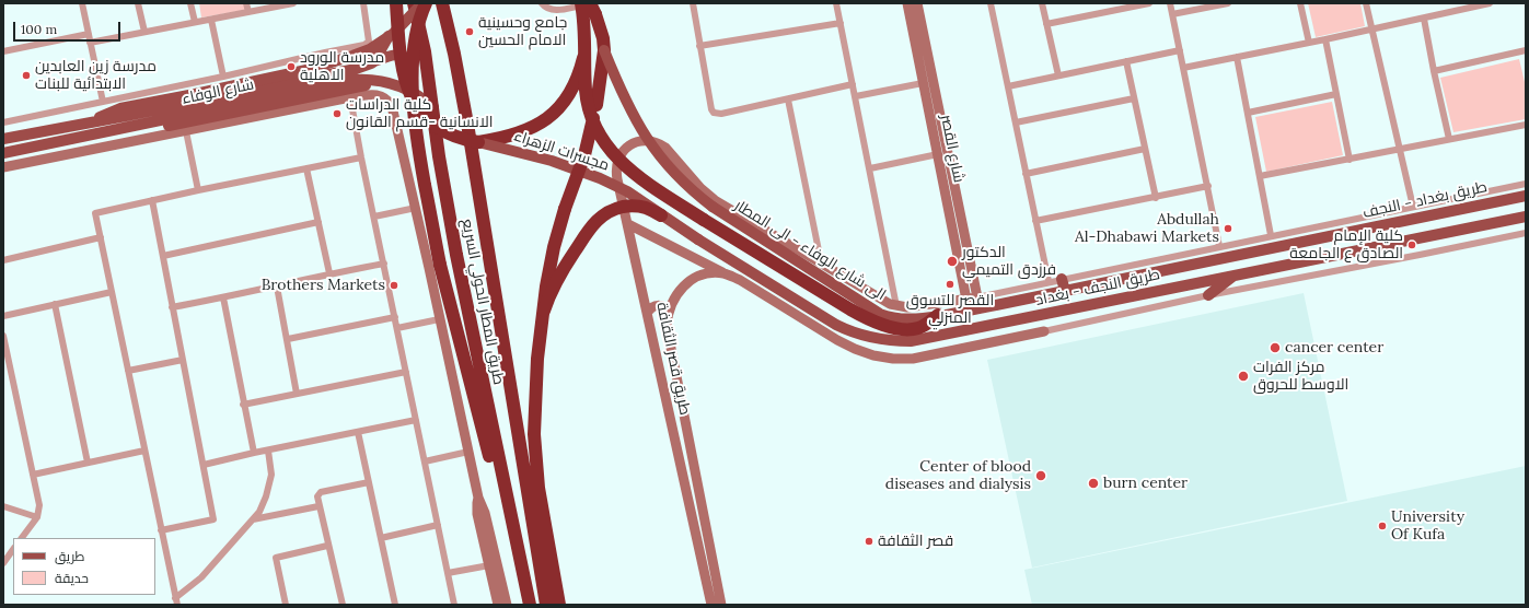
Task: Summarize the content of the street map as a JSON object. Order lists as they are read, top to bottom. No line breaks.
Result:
{"streets":{"highway":["طريق المطار الحولي السريع"],"main road":["شارع الوفاء","مجسرات الزهراء","طريق بغداد - النجف","الى شارع الوفاء - الى المطار","طريق النجف - بغداد"],"street":["شارع القصر","طريق قصر الثقافة"]},"crossings":[["شارع الوفاء","طريق المطار الحولي السريع"],["مجسرات الزهراء","طريق النجف - بغداد"],["طريق بغداد - النجف","الى شارع الوفاء - الى المطار"]],"places":["جامع وحسينية الامام الحسين","مدرسة الورود الاهلية","مدرسة زين العابدين الابتدائية للبنات","كلية الدراسات الانسانية -قسم القانون","Abdullah Al-Dhabawi Markets","كلية الإمام الصادق ع الجامعة","الدكتور فرزدق التميمي","القصر للتسوق المنزلي","Brothers Markets","cancer center","مركز الفرات الاوسط للحروق","Center of blood diseases and dialysis","burn center","University Of Kufa","قصر الثقافة"],"legend":["طريق","حديقة"],"scale_bar":"100 m"}
